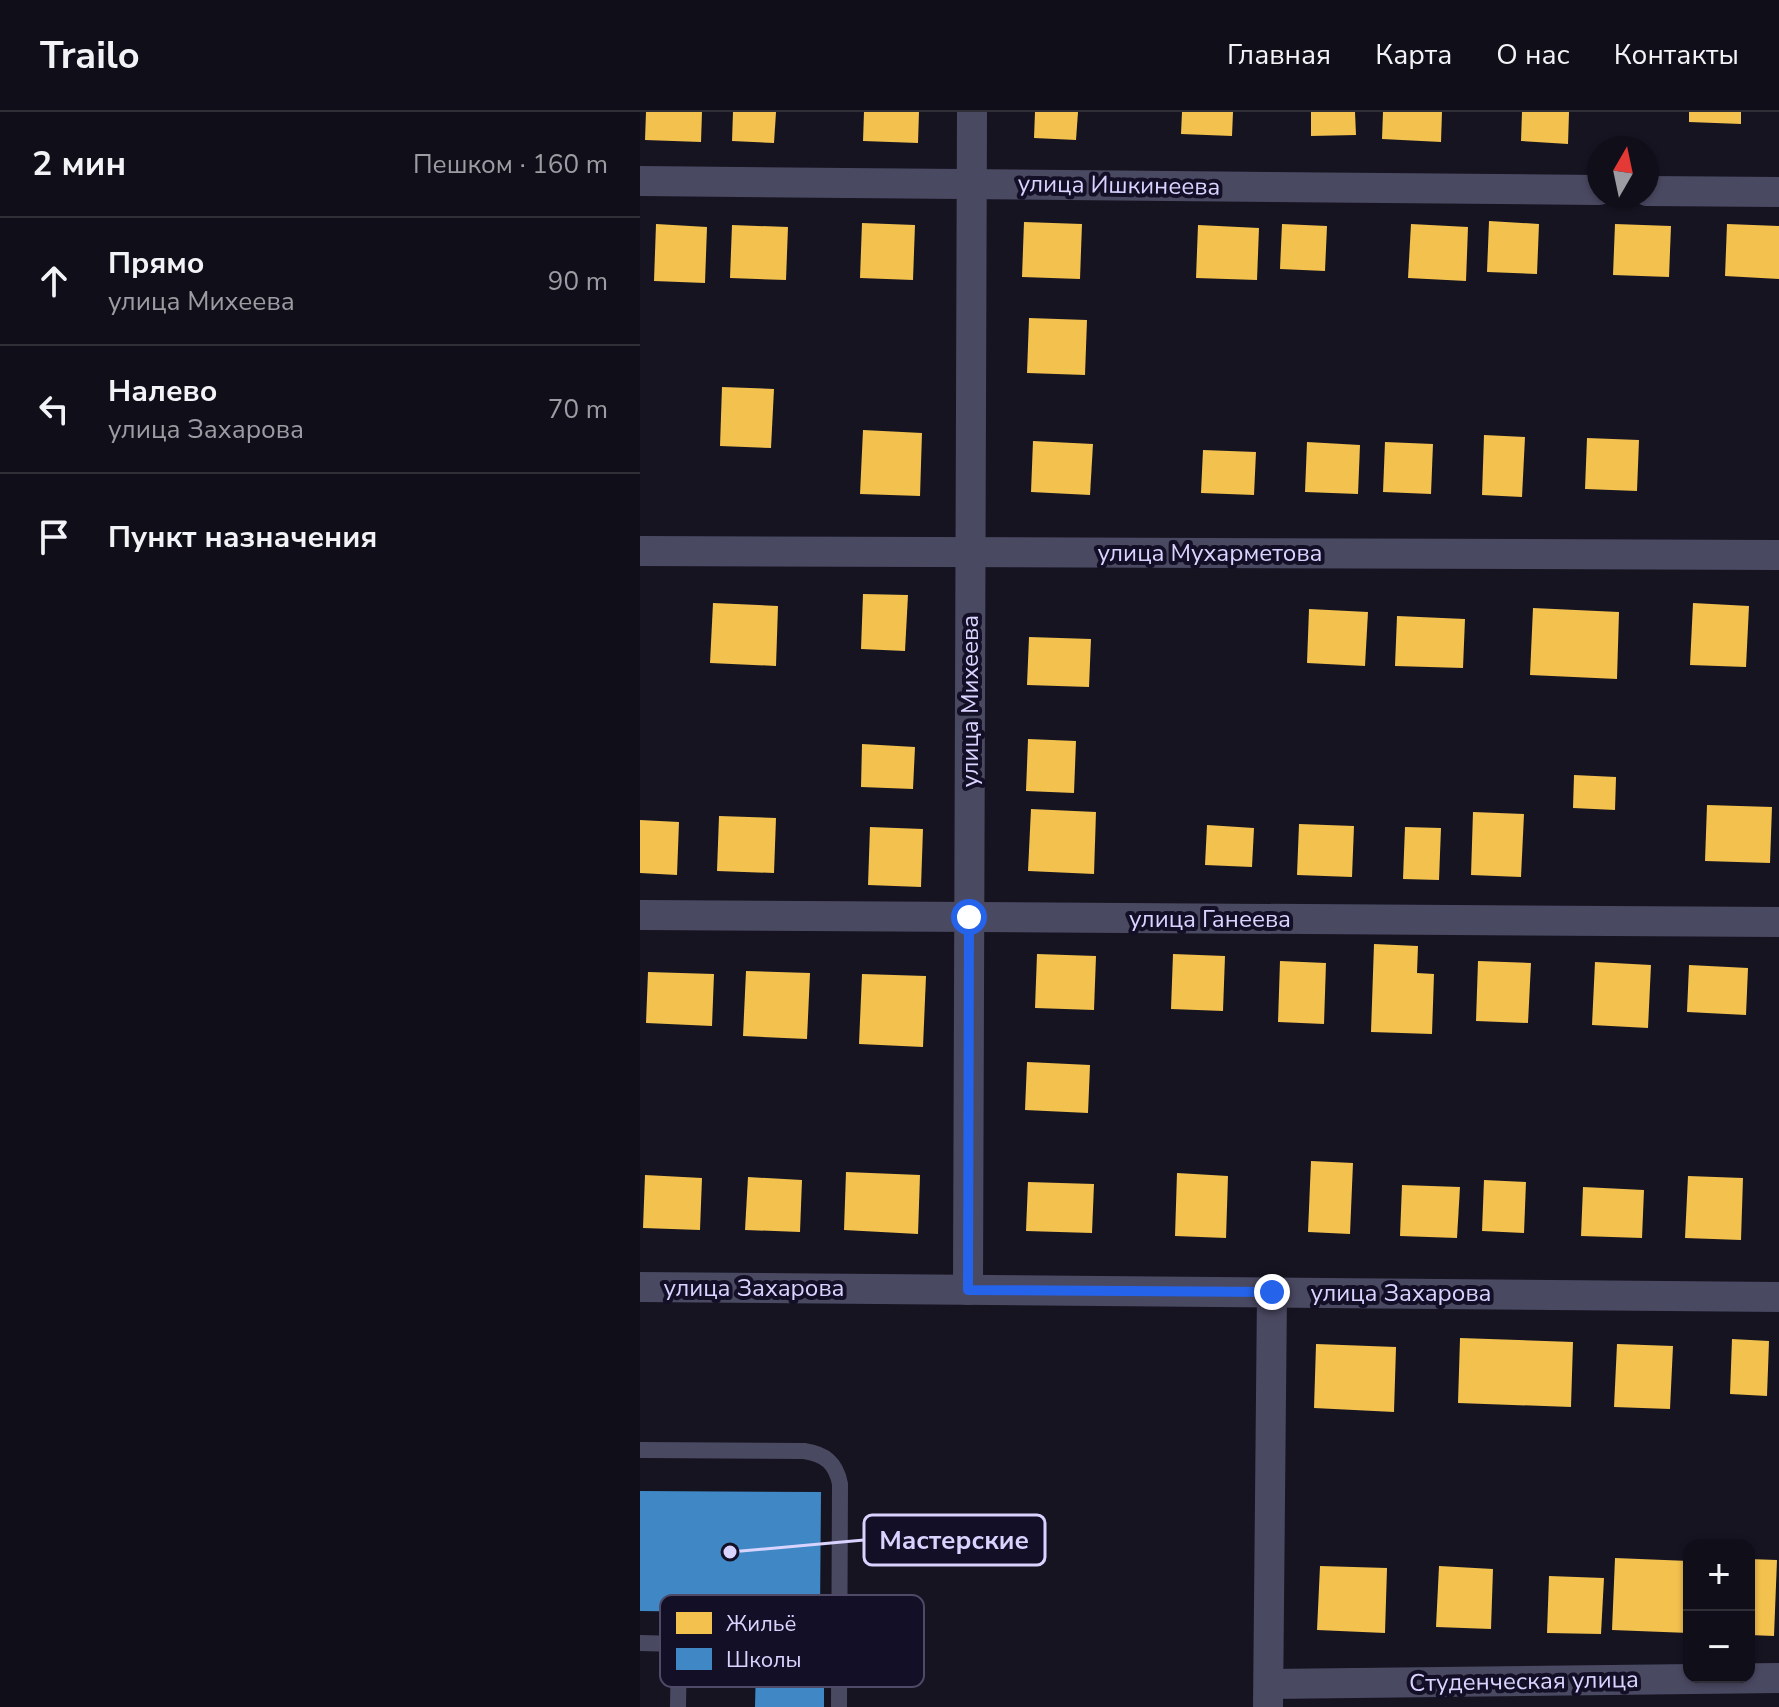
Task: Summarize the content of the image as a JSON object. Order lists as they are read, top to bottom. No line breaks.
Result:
{"streets":{"street":["улица Ишкинеева","улица Мухарметова","улица Михеева","улица Ганеева","улица Захарова","Студенческая улица"]},"crossings":[["улица Ишкинеева","улица Михеева"],["улица Мухарметова","улица Михеева"],["улица Михеева","улица Ганеева"],["улица Михеева","улица Захарова"]],"places":["Мастерские"],"legend":["Жильё","Школы"],"north":"top","page":{"header":"Trailo","nav":["Главная","Карта","О нас","Контакты"],"heading":["2 мин","Пешком · 160 m"],"list":[["Прямо","улица Михеева","90 m"],["Налево","улица Захарова","70 m"],"Пункт назначения"],"map_buttons":["+","−"]}}
